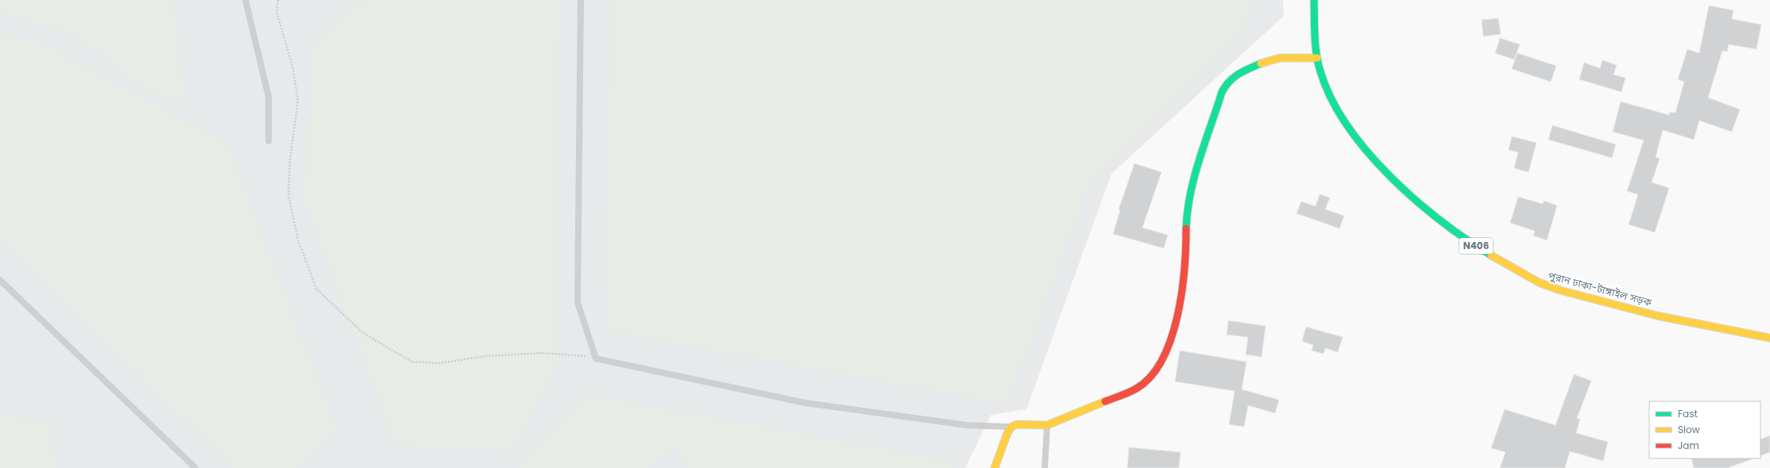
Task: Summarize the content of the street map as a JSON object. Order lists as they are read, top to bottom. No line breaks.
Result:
{"streets":{"main road":["N406","পুরান ঢাকা-টাঙ্গাইল সড়ক"]},"legend":["Fast","Slow","Jam"]}
